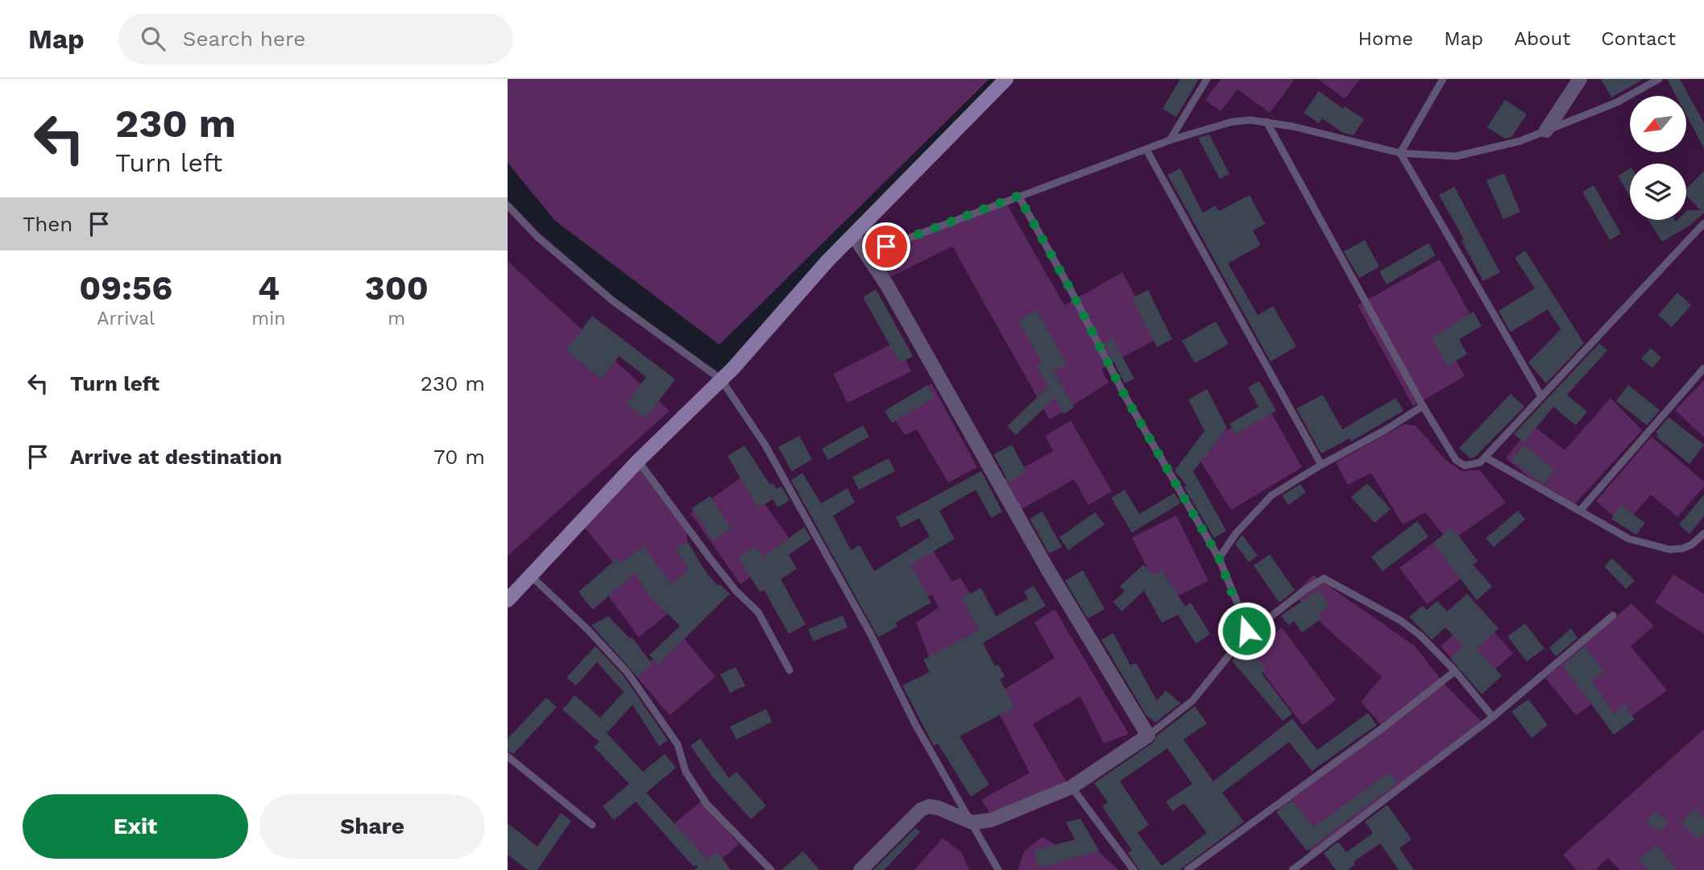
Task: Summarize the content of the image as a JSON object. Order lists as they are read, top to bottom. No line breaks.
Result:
{"north":"bottom left","page":{"header":"Map","search":"Search here","nav":["Home","Map","About","Contact"],"turn":["230 m","Turn left"],"then":"Then","eta":["09:56","Arrival","4","min","300","m"],"list":[{"name":"Turn left","value":"230 m"},{"name":"Arrive at destination","value":"70 m"}],"buttons":["Exit","Share"]}}
